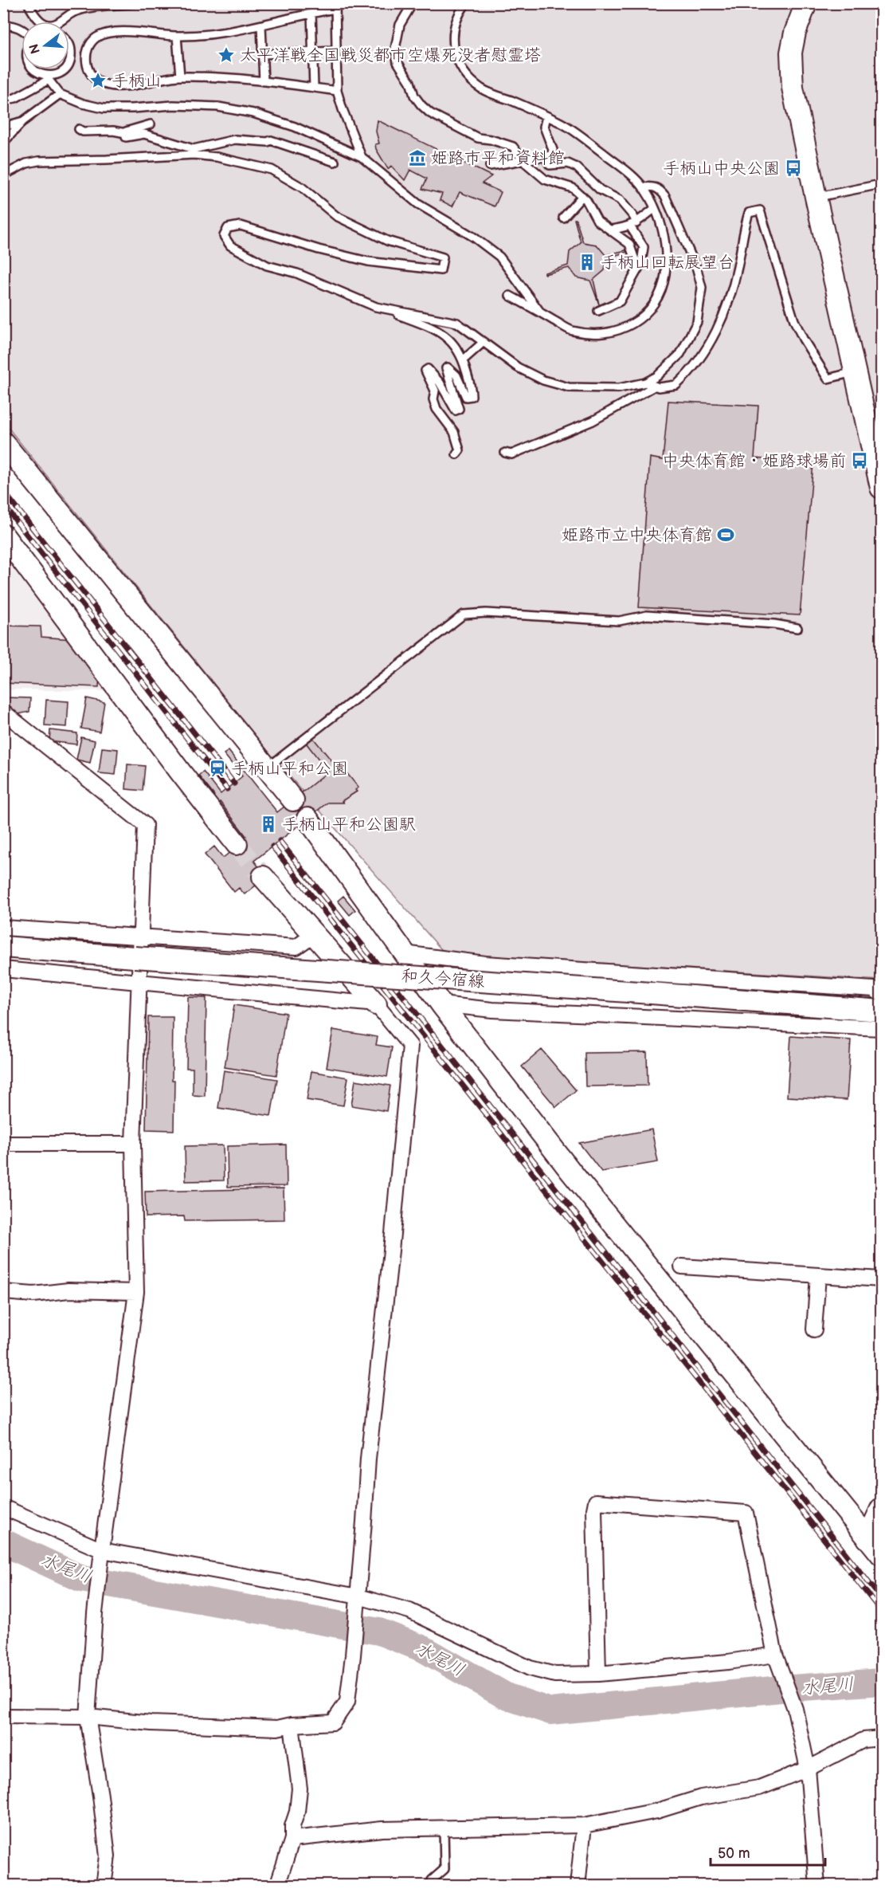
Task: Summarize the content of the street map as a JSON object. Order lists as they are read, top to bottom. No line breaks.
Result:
{"streets":{"street":["和久今宿線"]},"water":["水尾川"],"places":{"place":["太平洋戦全国戦災都市空爆死没者慰霊塔","手柄山"],"museum":["姫路市平和資料館"],"bus stop":["手柄山中央公園","中央体育館・姫路球場前"],"building":["手柄山回転展望台","手柄山平和公園駅"],"sports":["姫路市立中央体育館"],"station":["手柄山平和公園"]},"scale_bar":"50 m","north":"left"}
